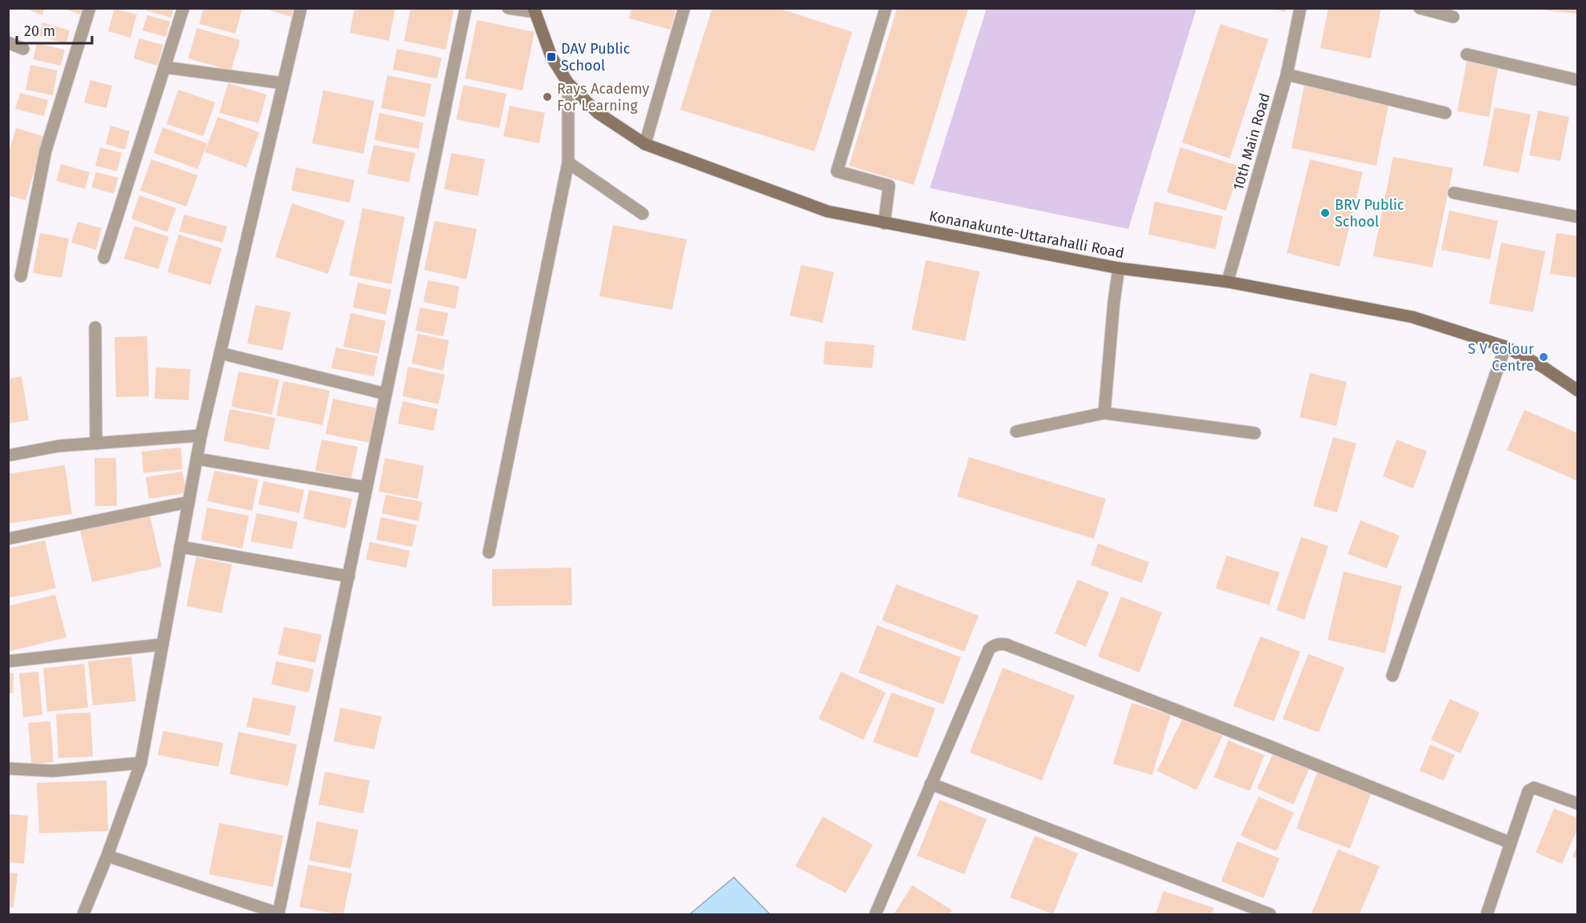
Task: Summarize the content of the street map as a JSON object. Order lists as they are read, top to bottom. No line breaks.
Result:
{"streets":{"main road":["Konanakunte-Uttarahalli Road"],"street":["10th Main Road"]},"crossings":[["10th Main Road","Konanakunte-Uttarahalli Road"]],"places":{"transit":["DAV Public School"],"other":["Rays Academy For Learning","BRV Public School","S V Colour Centre"]},"scale_bar":"20 m"}
